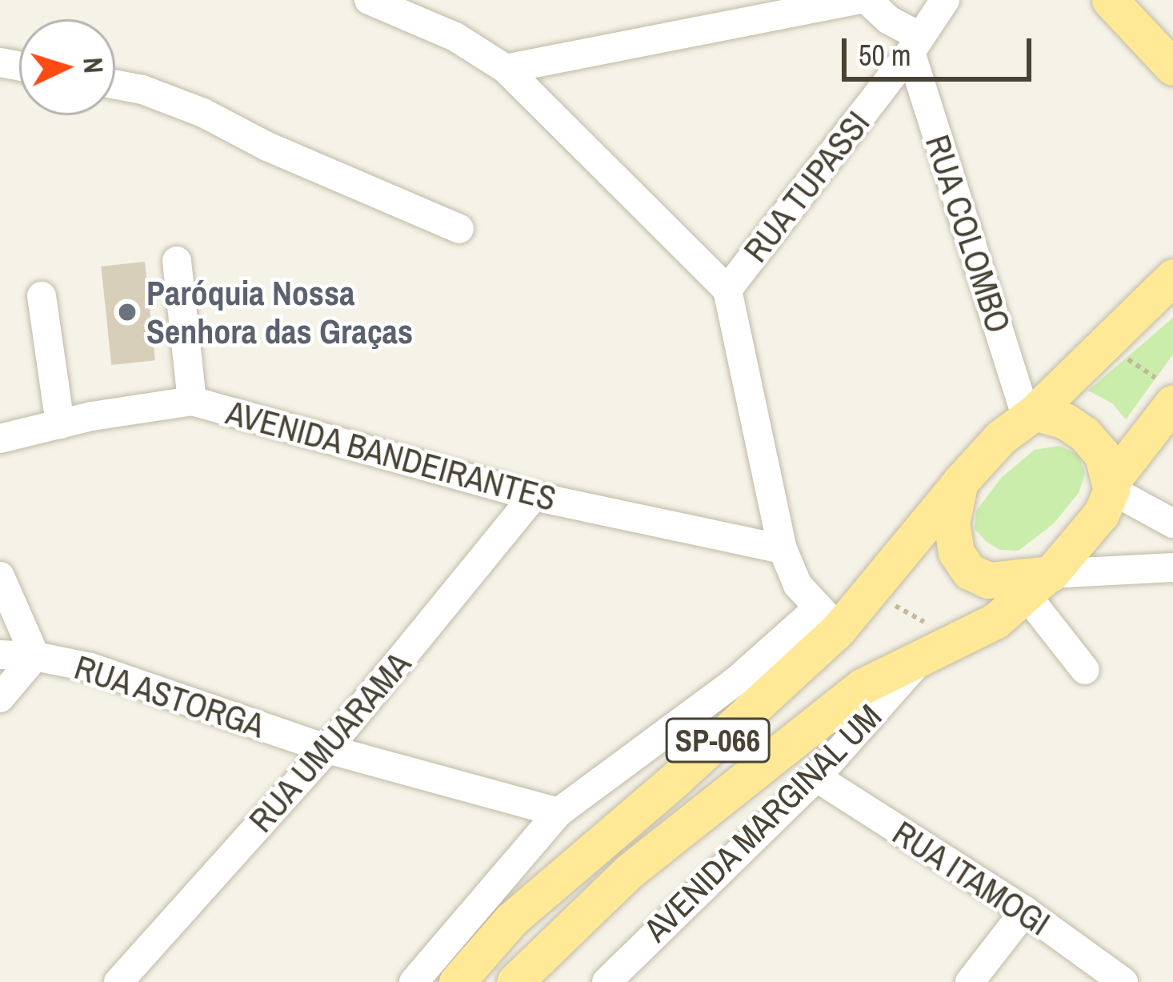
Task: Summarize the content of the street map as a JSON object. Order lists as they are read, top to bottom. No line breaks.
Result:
{"streets":{"main road":["SP-066"],"street":["RUA TUPASSI","RUA COLOMBO","AVENIDA BANDEIRANTES","RUA ASTORGA","RUA UMUARAMA","AVENIDA MARGINAL UM","RUA ITAMOGI"]},"crossings":[["RUA TUPASSI","RUA COLOMBO"],["RUA COLOMBO","SP-066"],["AVENIDA BANDEIRANTES","RUA UMUARAMA"],["RUA ASTORGA","RUA UMUARAMA"],["SP-066","AVENIDA MARGINAL UM"],["AVENIDA MARGINAL UM","RUA ITAMOGI"]],"places":["Paróquia Nossa Senhora das Graças"],"scale_bar":"50 m","north":"right"}
